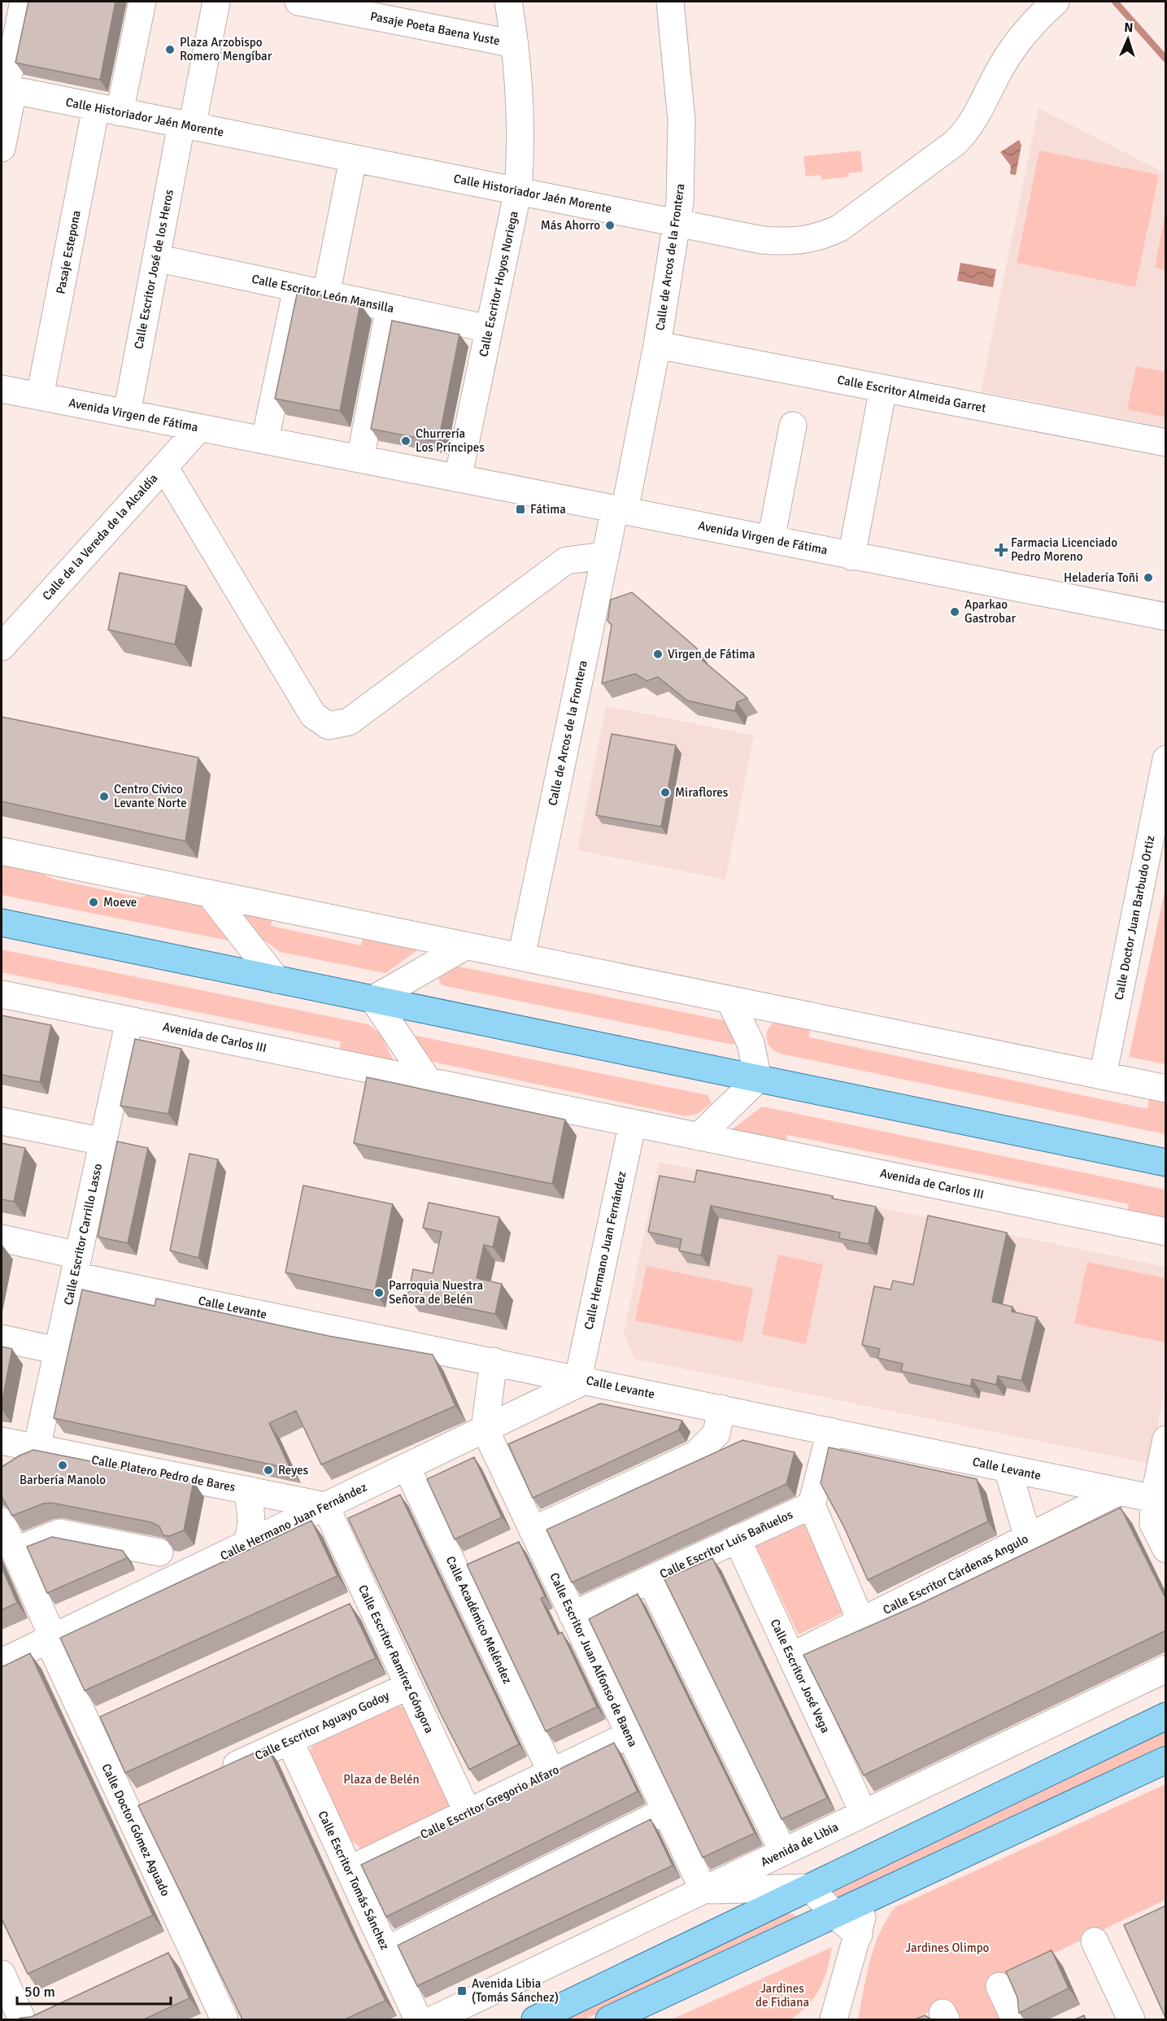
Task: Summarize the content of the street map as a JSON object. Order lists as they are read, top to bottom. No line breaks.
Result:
{"streets":{"street":["Pasaje Poeta Baena Yuste","Calle Historiador Jaén Morente","Pasaje Estepona","Calle de Arcos de la Frontera","Calle Escritor José de los Heros","Calle Escritor Hoyos Noriega","Calle Escritor León Mansilla","Calle Escritor Almeida Garret","Avenida Virgen de Fátima","Calle de la Vereda de la Alcaldía","Calle Doctor Juan Barbudo Ortiz","Avenida de Carlos III","Calle Escritor Carrillo Lasso","Calle Hermano Juan Fernández","Calle Levante","Calle Platero Pedro de Bares","Calle Escritor Luis Bañuelos","Calle Escritor Cárdenas Angulo","Calle Académico Meléndez","Calle Escritor Ramírez Góngora","Calle Escritor Juan Alfonso de Baena","Calle Escritor José Vega","Calle Escritor Aguayo Godoy","Calle Escritor Gregorio Alfaro","Calle Doctor Gómez Aguado","Avenida de Libia","Calle Escritor Tomás Sánchez"]},"crossings":[["Pasaje Poeta Baena Yuste","Calle Escritor Hoyos Noriega"],["Calle Historiador Jaén Morente","Pasaje Estepona"],["Calle Historiador Jaén Morente","Calle de Arcos de la Frontera"],["Calle Historiador Jaén Morente","Calle Escritor José de los Heros"],["Calle Historiador Jaén Morente","Calle Escritor Hoyos Noriega"],["Pasaje Estepona","Avenida Virgen de Fátima"],["Calle de Arcos de la Frontera","Calle Escritor Almeida Garret"],["Calle de Arcos de la Frontera","Avenida Virgen de Fátima"],["Calle Escritor José de los Heros","Calle Escritor León Mansilla"],["Calle Escritor José de los Heros","Avenida Virgen de Fátima"],["Calle Escritor Hoyos Noriega","Calle Escritor León Mansilla"],["Calle Escritor Hoyos Noriega","Avenida Virgen de Fátima"],["Avenida Virgen de Fátima","Calle de la Vereda de la Alcaldía"],["Avenida de Carlos III","Calle Escritor Carrillo Lasso"],["Avenida de Carlos III","Calle Hermano Juan Fernández"],["Calle Escritor Carrillo Lasso","Calle Levante"],["Calle Escritor Carrillo Lasso","Calle Platero Pedro de Bares"],["Calle Hermano Juan Fernández","Calle Levante"],["Calle Hermano Juan Fernández","Calle Platero Pedro de Bares"],["Calle Hermano Juan Fernández","Calle Académico Meléndez"],["Calle Hermano Juan Fernández","Calle Escritor Ramírez Góngora"],["Calle Hermano Juan Fernández","Calle Escritor Juan Alfonso de Baena"],["Calle Hermano Juan Fernández","Calle Doctor Gómez Aguado"],["Calle Levante","Calle Escritor Cárdenas Angulo"],["Calle Platero Pedro de Bares","Calle Escritor Ramírez Góngora"],["Calle Escritor Luis Bañuelos","Calle Escritor Juan Alfonso de Baena"],["Calle Escritor Luis Bañuelos","Calle Escritor José Vega"],["Calle Escritor Cárdenas Angulo","Calle Escritor José Vega"],["Calle Académico Meléndez","Calle Escritor Gregorio Alfaro"],["Calle Escritor Ramírez Góngora","Calle Escritor Aguayo Godoy"],["Calle Escritor Ramírez Góngora","Calle Escritor Gregorio Alfaro"],["Calle Escritor Juan Alfonso de Baena","Calle Escritor Gregorio Alfaro"],["Calle Escritor Juan Alfonso de Baena","Avenida de Libia"],["Calle Escritor José Vega","Avenida de Libia"],["Calle Escritor Aguayo Godoy","Calle Escritor Tomás Sánchez"],["Calle Escritor Gregorio Alfaro","Calle Escritor Tomás Sánchez"]],"parks":["Plaza de Belén","Jardines Olimpo","Jardines de Fidiana"],"places":{"other":["Plaza Arzobispo Romero Mengíbar","Más Ahorro","Churrería Los Príncipes","Heladería Toñi","Aparkao Gastrobar","Virgen de Fátima","Miraflores","Centro Cívico Levante Norte","Moeve","Parroquia Nuestra Señora de Belén","Barbería Manolo","Reyes"],"transit":["Fátima","Avenida Libia (Tomás Sánchez)"],"health":["Farmacia Licenciado Pedro Moreno"]},"scale_bar":"50 m","north":"top"}
